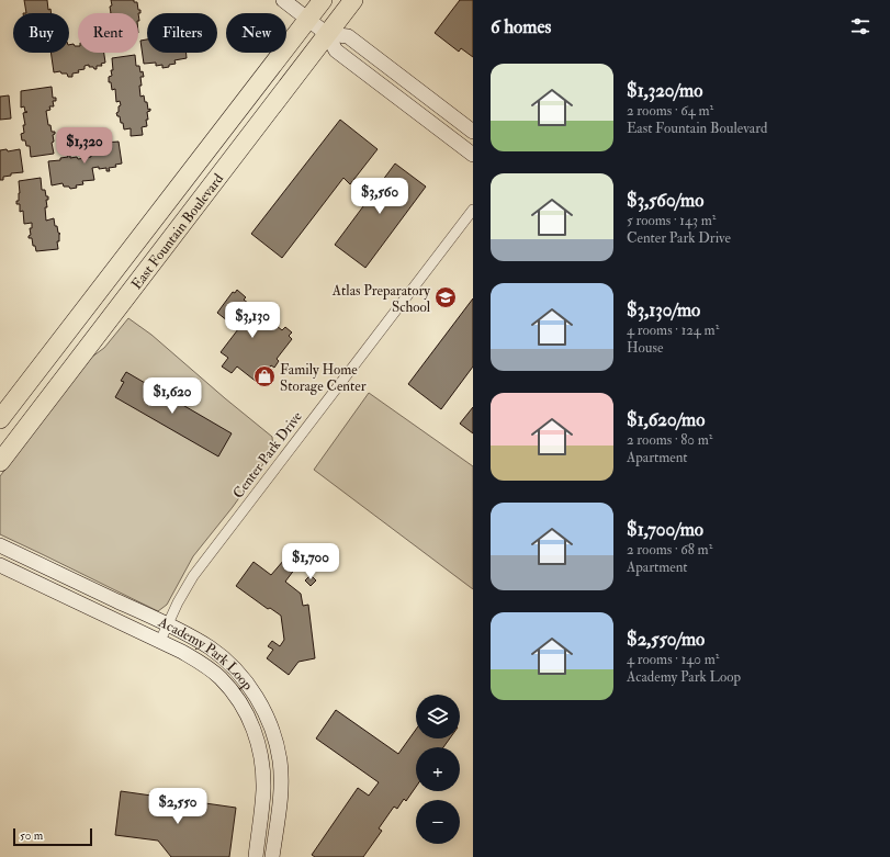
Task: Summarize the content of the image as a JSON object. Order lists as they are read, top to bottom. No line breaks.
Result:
{"streets":{"highway":["East Fountain Boulevard"],"street":["Center Park Drive","Academy Park Loop"]},"crossings":[["Center Park Drive","Academy Park Loop"]],"places":{"school or university":["Atlas Preparatory School"],"shop":["Family Home Storage Center"]},"scale_bar":"50 m","page":{"heading":"6 homes","chip":["Buy","Rent","Filters","New"],"list":[{"name":"$1,320/mo","note":"2 rooms · 64 m² · East Fountain Boulevard"},{"name":"$3,560/mo","note":"5 rooms · 143 m² · Center Park Drive"},{"name":"$3,130/mo","note":"4 rooms · 124 m² · House"},{"name":"$1,620/mo","note":"2 rooms · 80 m² · Apartment"},{"name":"$1,700/mo","note":"2 rooms · 68 m² · Apartment"},{"name":"$2,550/mo","note":"4 rooms · 140 m² · Academy Park Loop"}],"price":["$1,320","$3,560","$3,130","$1,620","$1,700","$2,550"],"map_buttons":["+","−"],"scale":"50 m"}}
